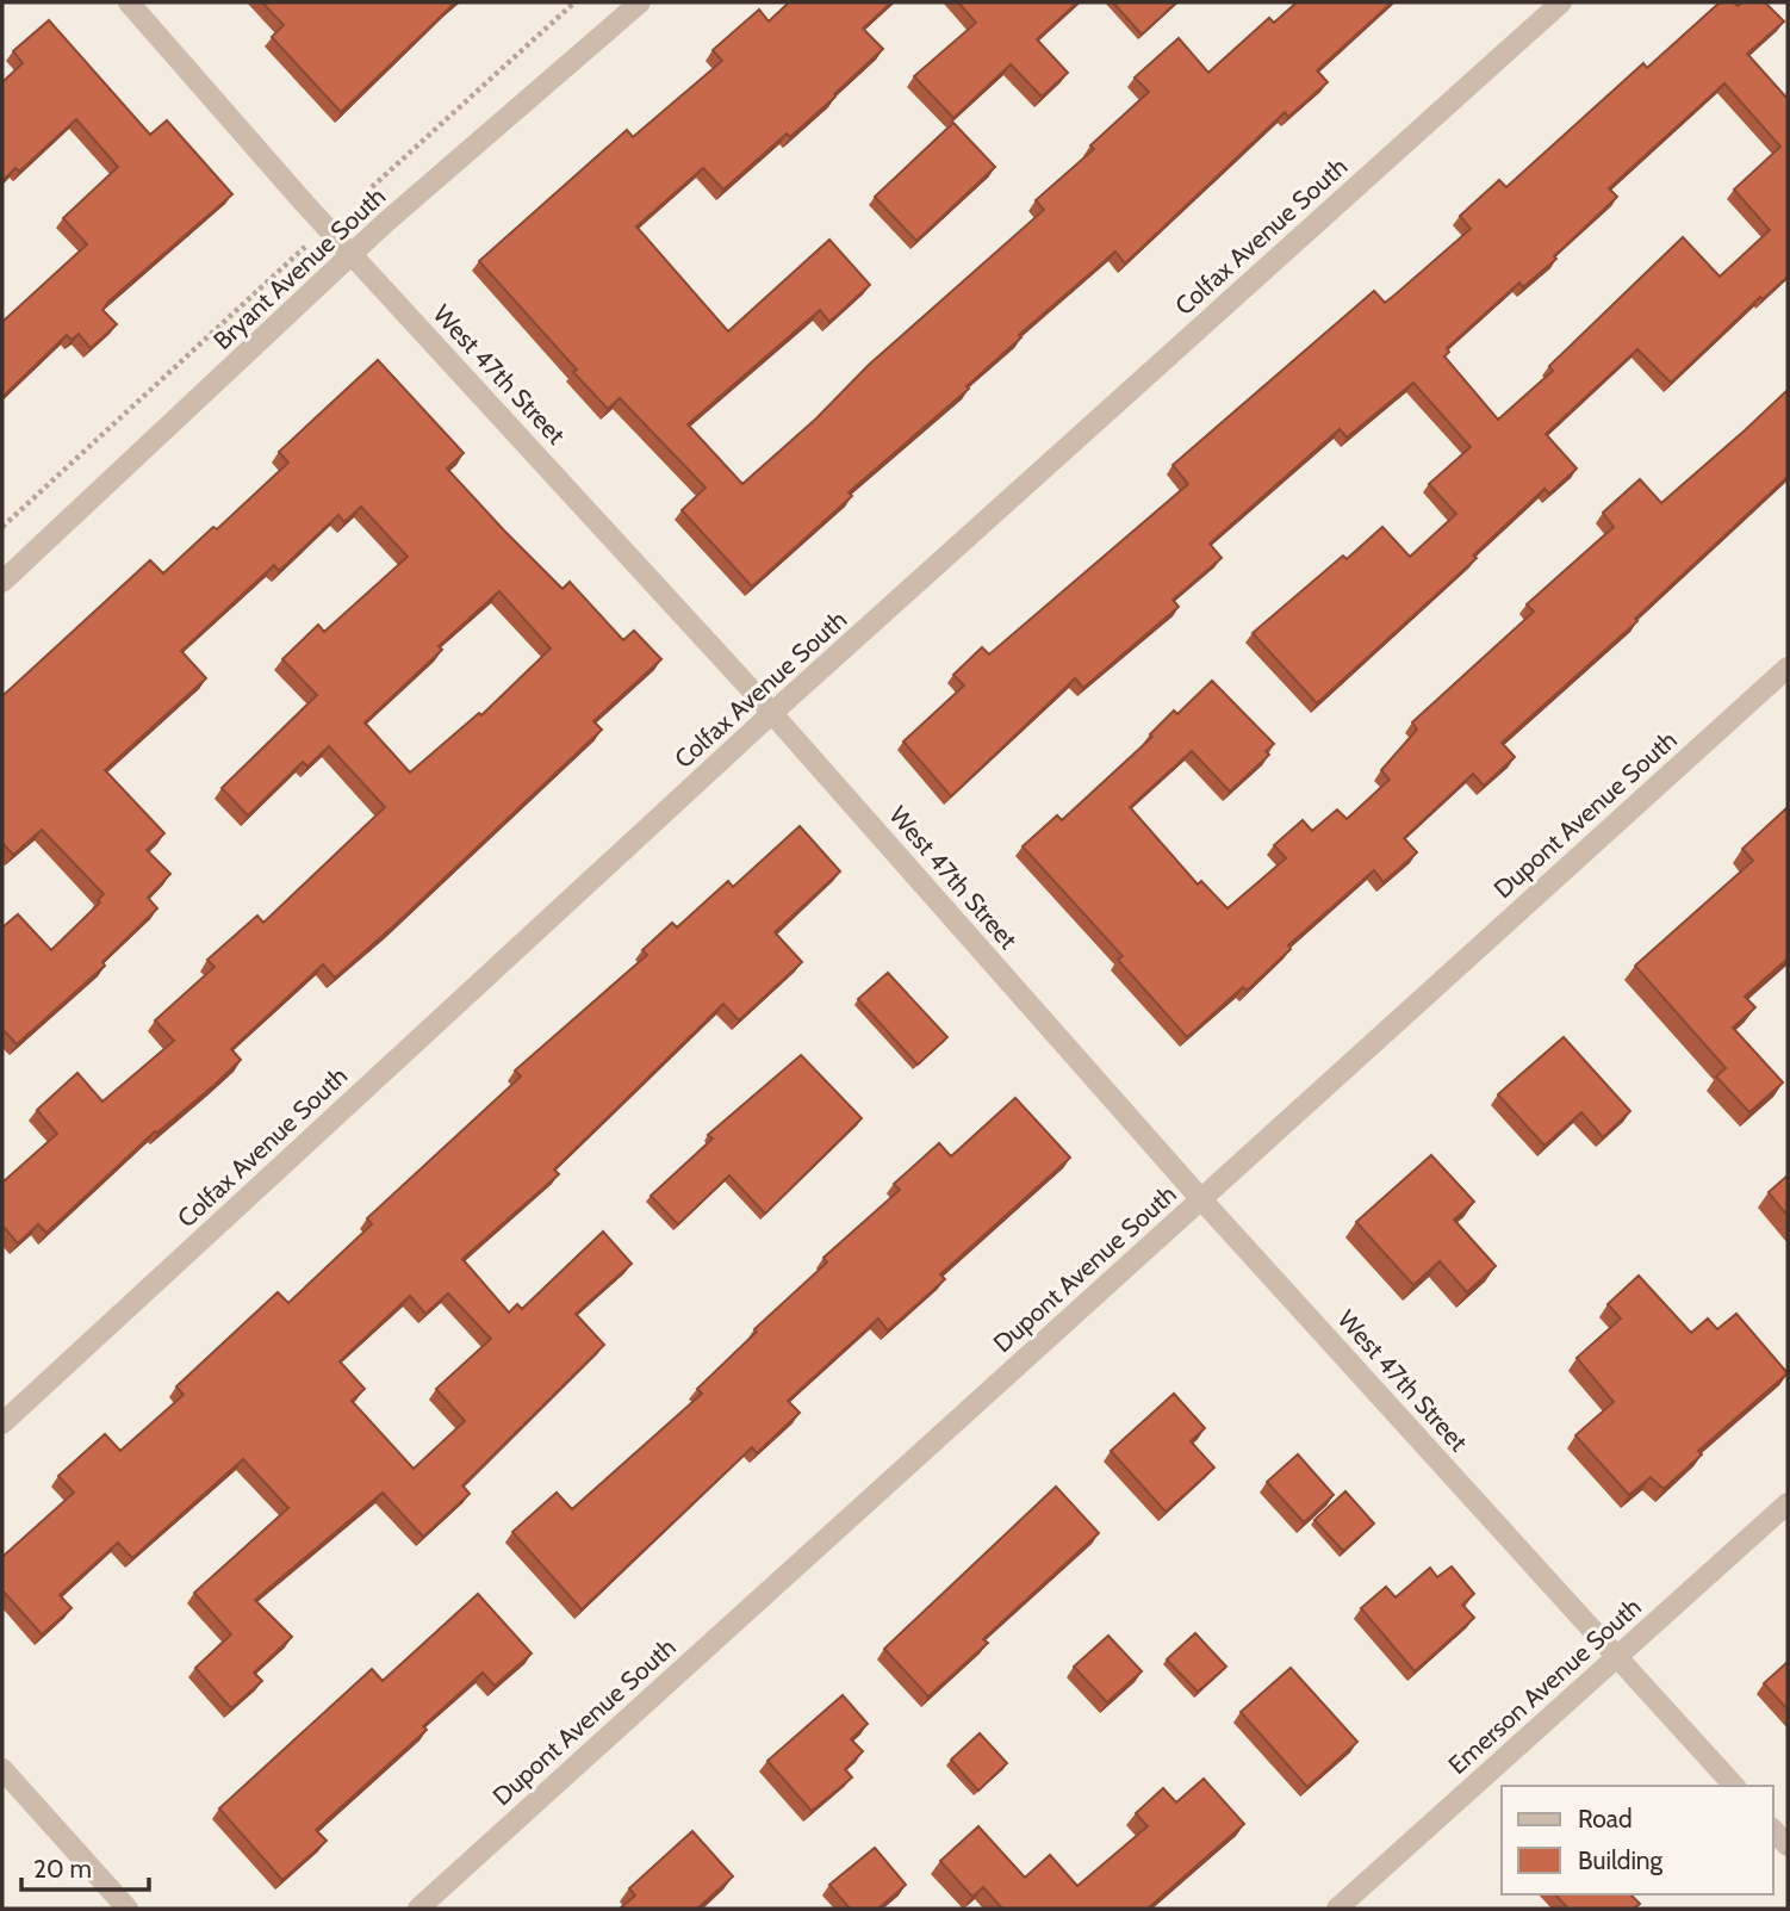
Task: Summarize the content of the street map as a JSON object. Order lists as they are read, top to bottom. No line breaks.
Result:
{"streets":{"street":["Colfax Avenue South","Bryant Avenue South","West 47th Street","Dupont Avenue South","Emerson Avenue South"]},"crossings":[["Colfax Avenue South","West 47th Street"],["Bryant Avenue South","West 47th Street"],["West 47th Street","Dupont Avenue South"],["West 47th Street","Emerson Avenue South"]],"legend":["Road","Building"],"scale_bar":"20 m"}
